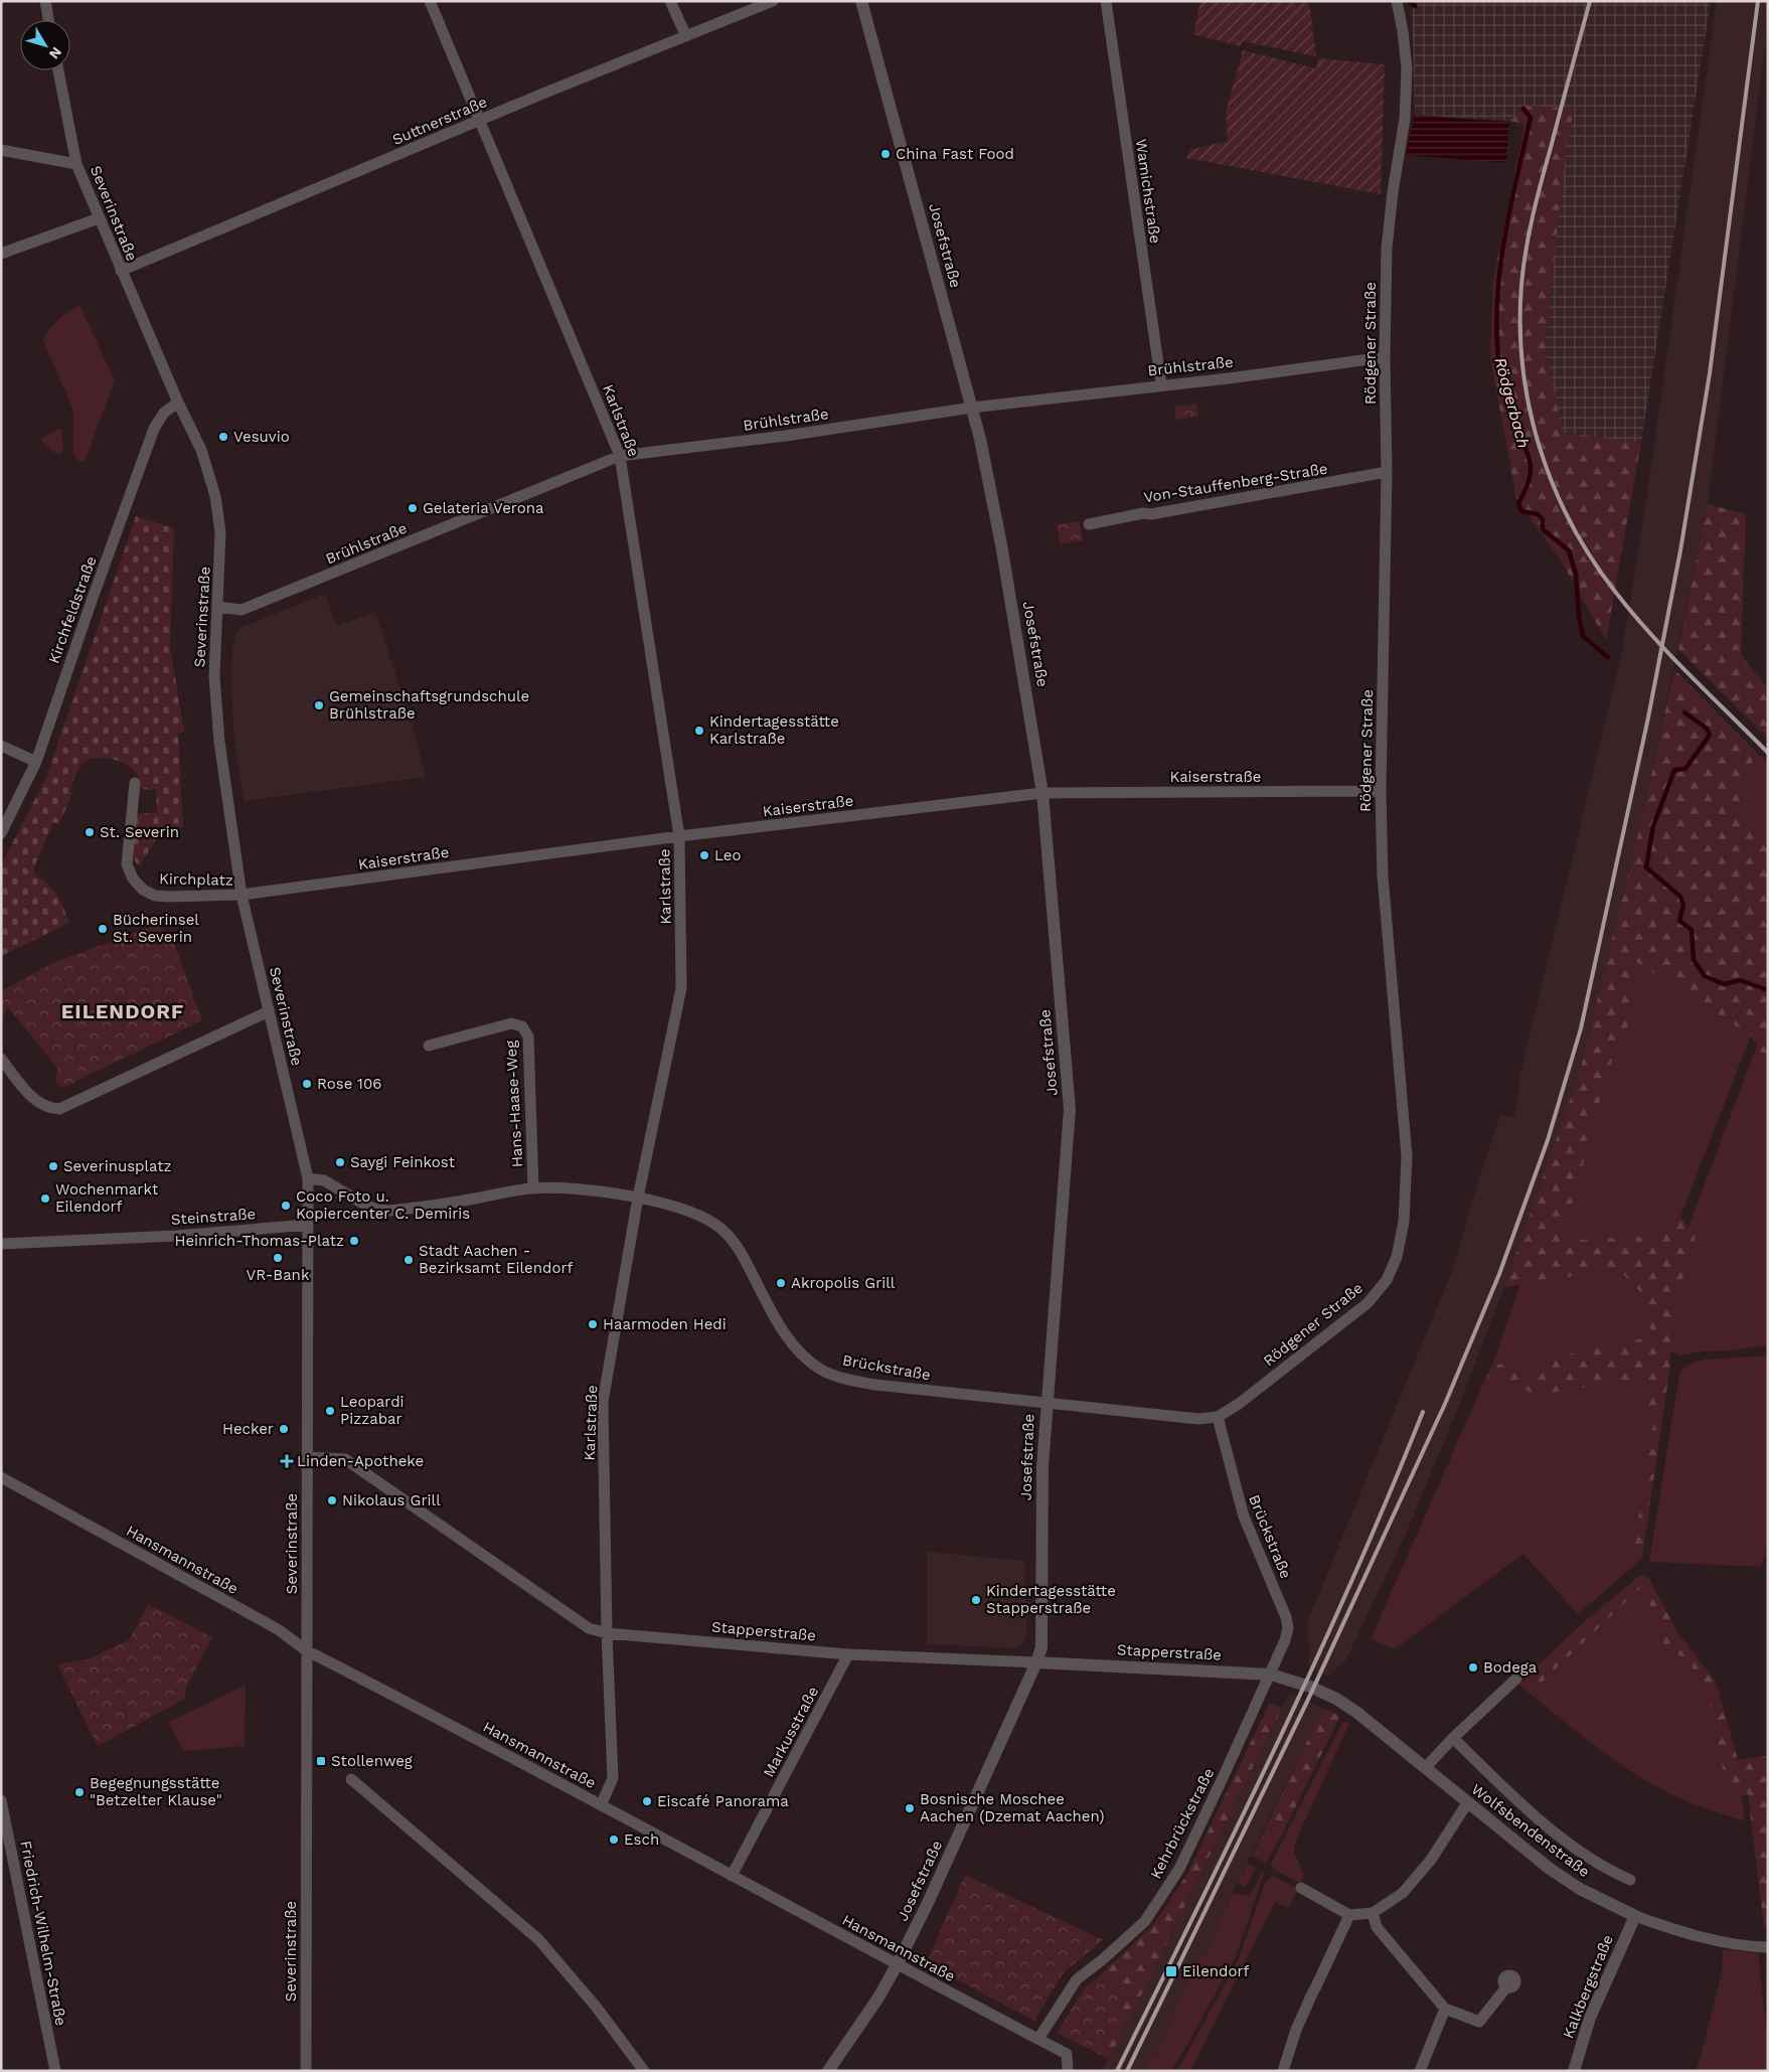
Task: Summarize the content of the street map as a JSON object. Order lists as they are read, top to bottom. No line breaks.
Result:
{"streets":{"street":["Suttnerstraße","Wamichstraße","Severinstraße","Josefstraße","Rödgener Straße","Brühlstraße","Karlstraße","Von-Stauffenberg-Straße","Kirchfeldstraße","Kaiserstraße","Kirchplatz","Hans-Haase-Weg","Steinstraße","Brückstraße","Hansmannstraße","Stapperstraße","Markusstraße","Kehrbrückstraße","Wolfsbendenstraße","Friedrich-Wilhelm-Straße","Kalkbergstraße"]},"crossings":[["Suttnerstraße","Severinstraße"],["Suttnerstraße","Karlstraße"],["Wamichstraße","Brühlstraße"],["Severinstraße","Brühlstraße"],["Severinstraße","Kirchfeldstraße"],["Severinstraße","Kaiserstraße"],["Severinstraße","Kirchplatz"],["Severinstraße","Steinstraße"],["Severinstraße","Brückstraße"],["Severinstraße","Hansmannstraße"],["Severinstraße","Stapperstraße"],["Josefstraße","Brühlstraße"],["Josefstraße","Kaiserstraße"],["Josefstraße","Brückstraße"],["Josefstraße","Hansmannstraße"],["Josefstraße","Stapperstraße"],["Rödgener Straße","Brühlstraße"],["Rödgener Straße","Von-Stauffenberg-Straße"],["Rödgener Straße","Kaiserstraße"],["Rödgener Straße","Brückstraße"],["Brühlstraße","Karlstraße"],["Karlstraße","Kaiserstraße"],["Karlstraße","Brückstraße"],["Karlstraße","Hansmannstraße"],["Karlstraße","Stapperstraße"],["Kaiserstraße","Kirchplatz"],["Hans-Haase-Weg","Brückstraße"],["Brückstraße","Stapperstraße"],["Brückstraße","Kehrbrückstraße"],["Brückstraße","Wolfsbendenstraße"],["Hansmannstraße","Markusstraße"],["Hansmannstraße","Kehrbrückstraße"],["Stapperstraße","Markusstraße"],["Stapperstraße","Kehrbrückstraße"],["Stapperstraße","Wolfsbendenstraße"],["Kehrbrückstraße","Wolfsbendenstraße"],["Wolfsbendenstraße","Kalkbergstraße"]],"districts":["EILENDORF"],"water":["Rödgerbach"],"places":{"other":["China Fast Food","Vesuvio","Gelateria Verona","Gemeinschaftsgrundschule Brühlstraße","Kindertagesstätte Karlstraße","St. Severin","Leo","Bücherinsel St. Severin","Rose 106","Saygi Feinkost","Severinusplatz","Wochenmarkt Eilendorf","Coco Foto u. Kopiercenter C. Demiris","Heinrich-Thomas-Platz","VR-Bank","Stadt Aachen - Bezirksamt Eilendorf","Akropolis Grill","Haarmoden Hedi","Leopardi Pizzabar","Hecker","Nikolaus Grill","Kindertagesstätte Stapperstraße","Bodega","Begegnungsstätte \"Betzelter Klause\"","Eiscafé Panorama","Bosnische Moschee Aachen (Dzemat Aachen)","Esch"],"health":["Linden-Apotheke"],"transit":["Stollenweg","Eilendorf"]},"north":"bottom right"}
